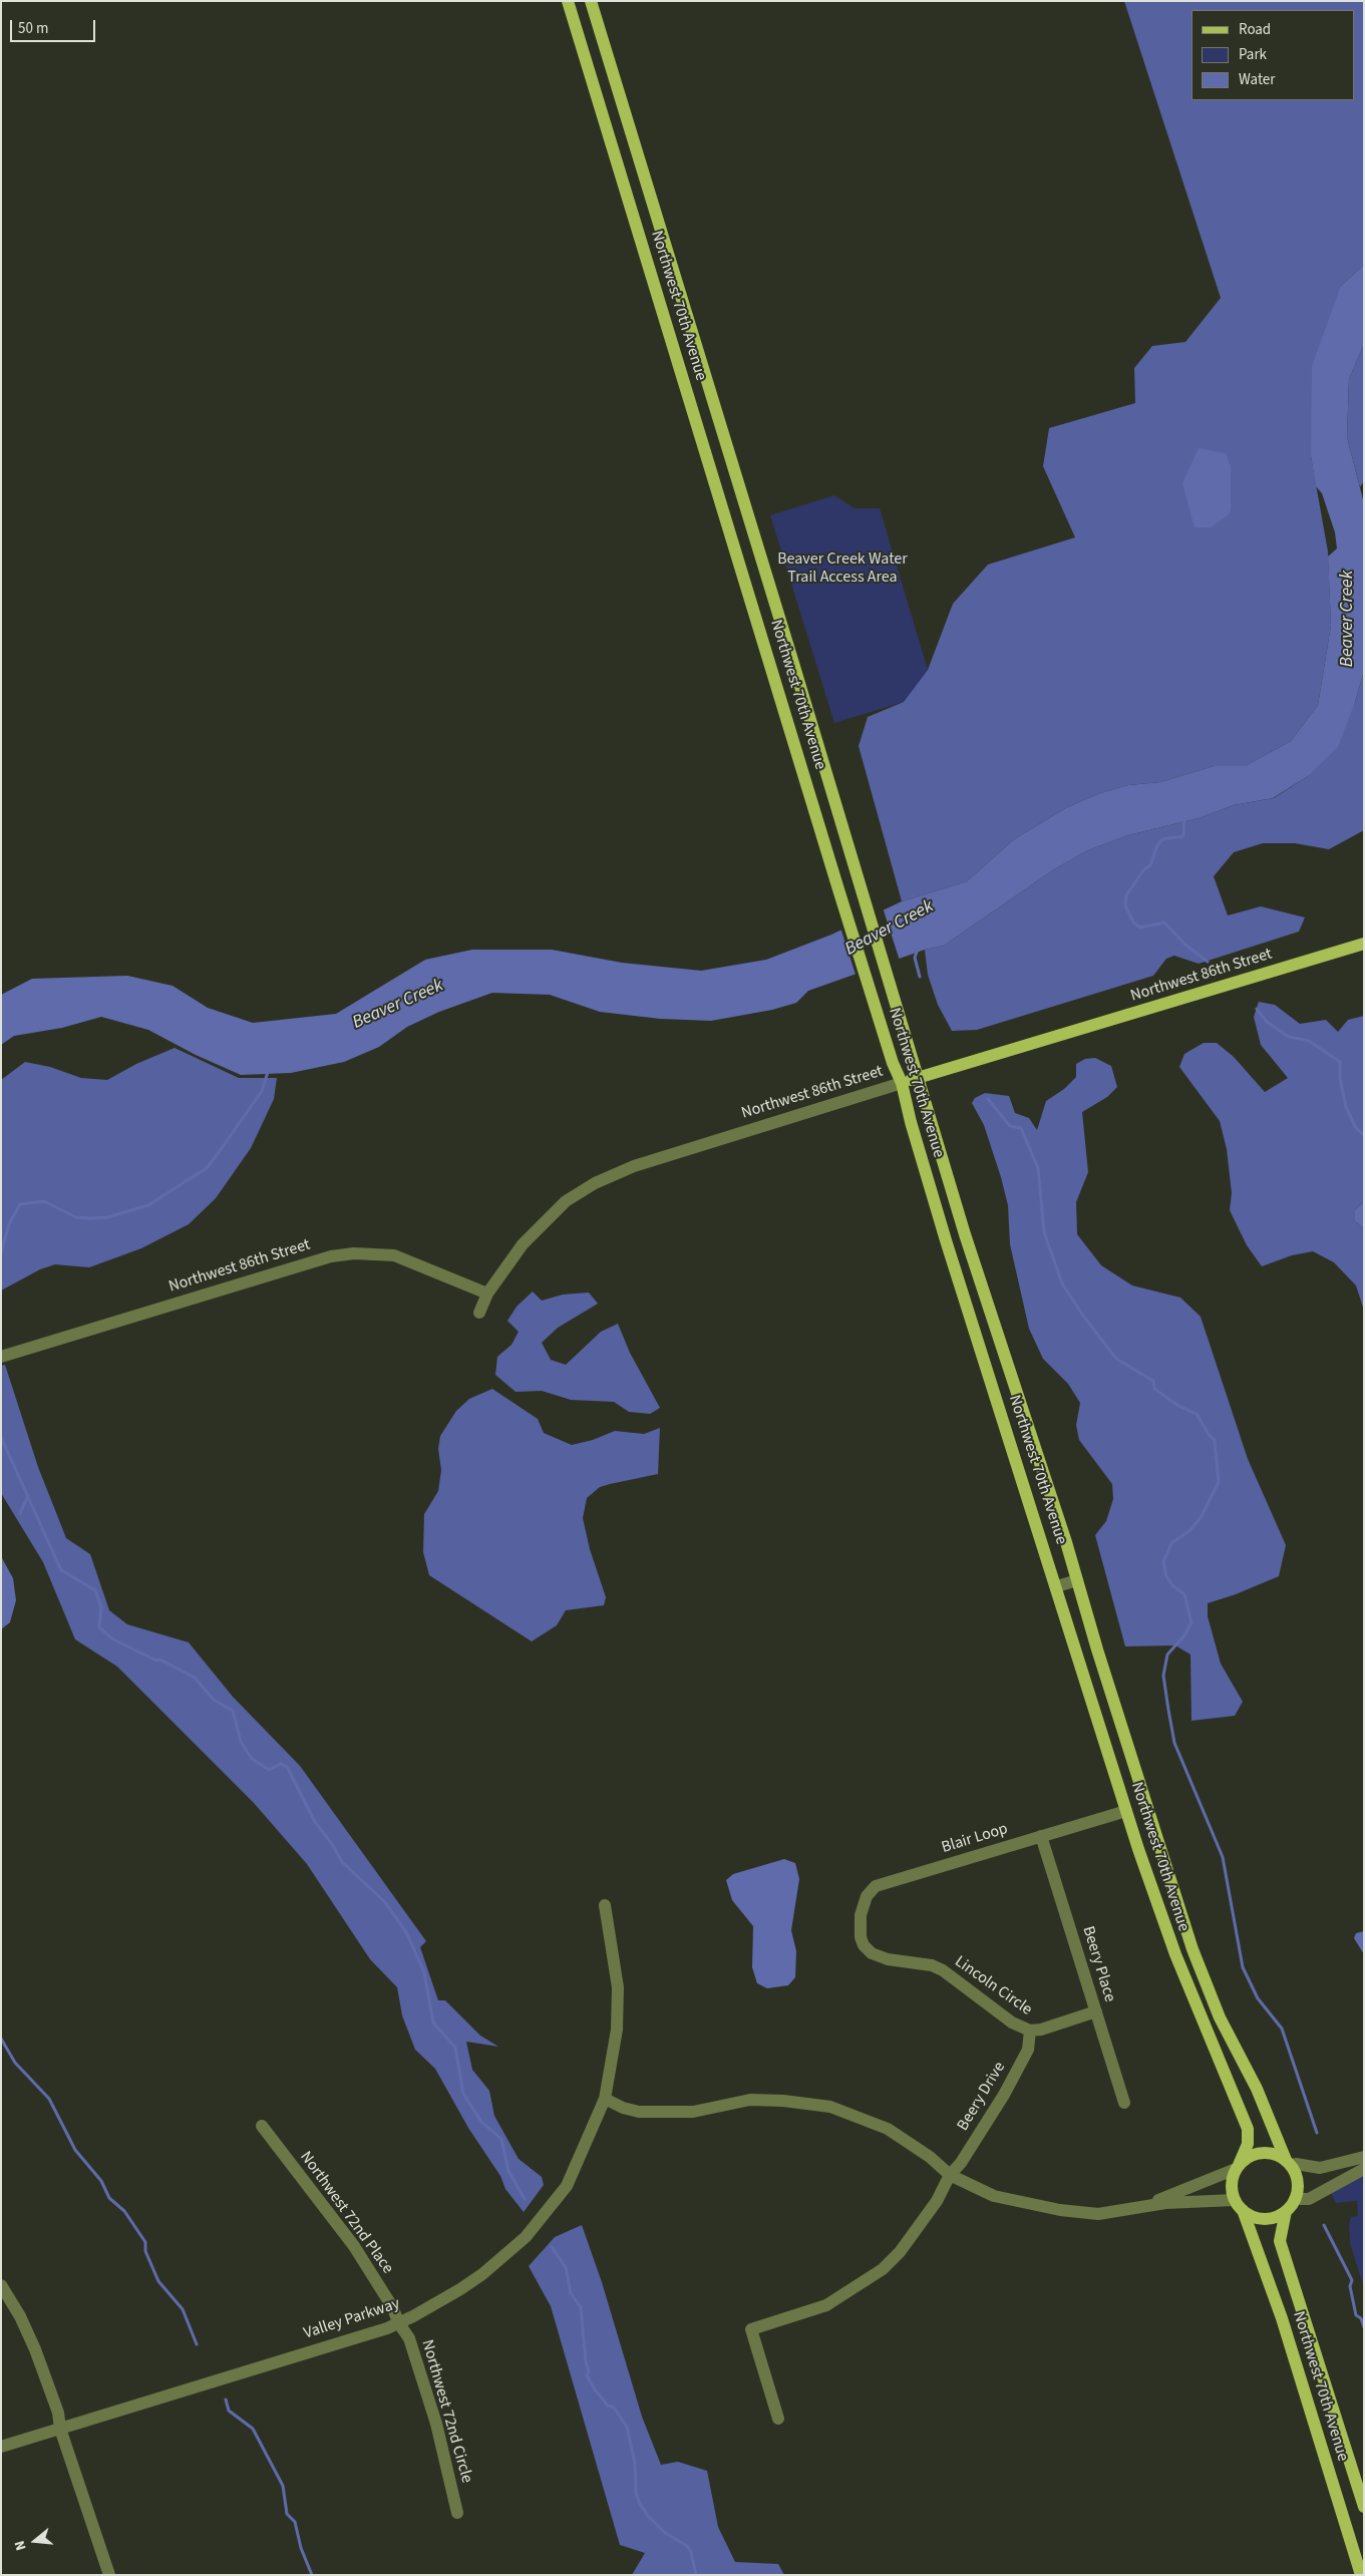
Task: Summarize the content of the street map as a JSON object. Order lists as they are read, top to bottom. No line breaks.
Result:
{"streets":{"main road":["Northwest 70th Avenue","Northwest 86th Street"],"street":["Blair Loop","Beery Place","Lincoln Circle","Beery Drive","Northwest 72nd Place","Valley Parkway","Northwest 72nd Circle"]},"crossings":[["Northwest 70th Avenue","Northwest 86th Street"],["Northwest 70th Avenue","Blair Loop"],["Blair Loop","Beery Place"],["Blair Loop","Lincoln Circle"],["Beery Place","Lincoln Circle"],["Lincoln Circle","Beery Drive"],["Northwest 72nd Place","Valley Parkway"],["Northwest 72nd Place","Northwest 72nd Circle"],["Valley Parkway","Northwest 72nd Circle"]],"water":["Beaver Creek"],"parks":["Beaver Creek Water Trail Access Area"],"legend":["Road","Park","Water"],"scale_bar":"50 m","north":"left"}
